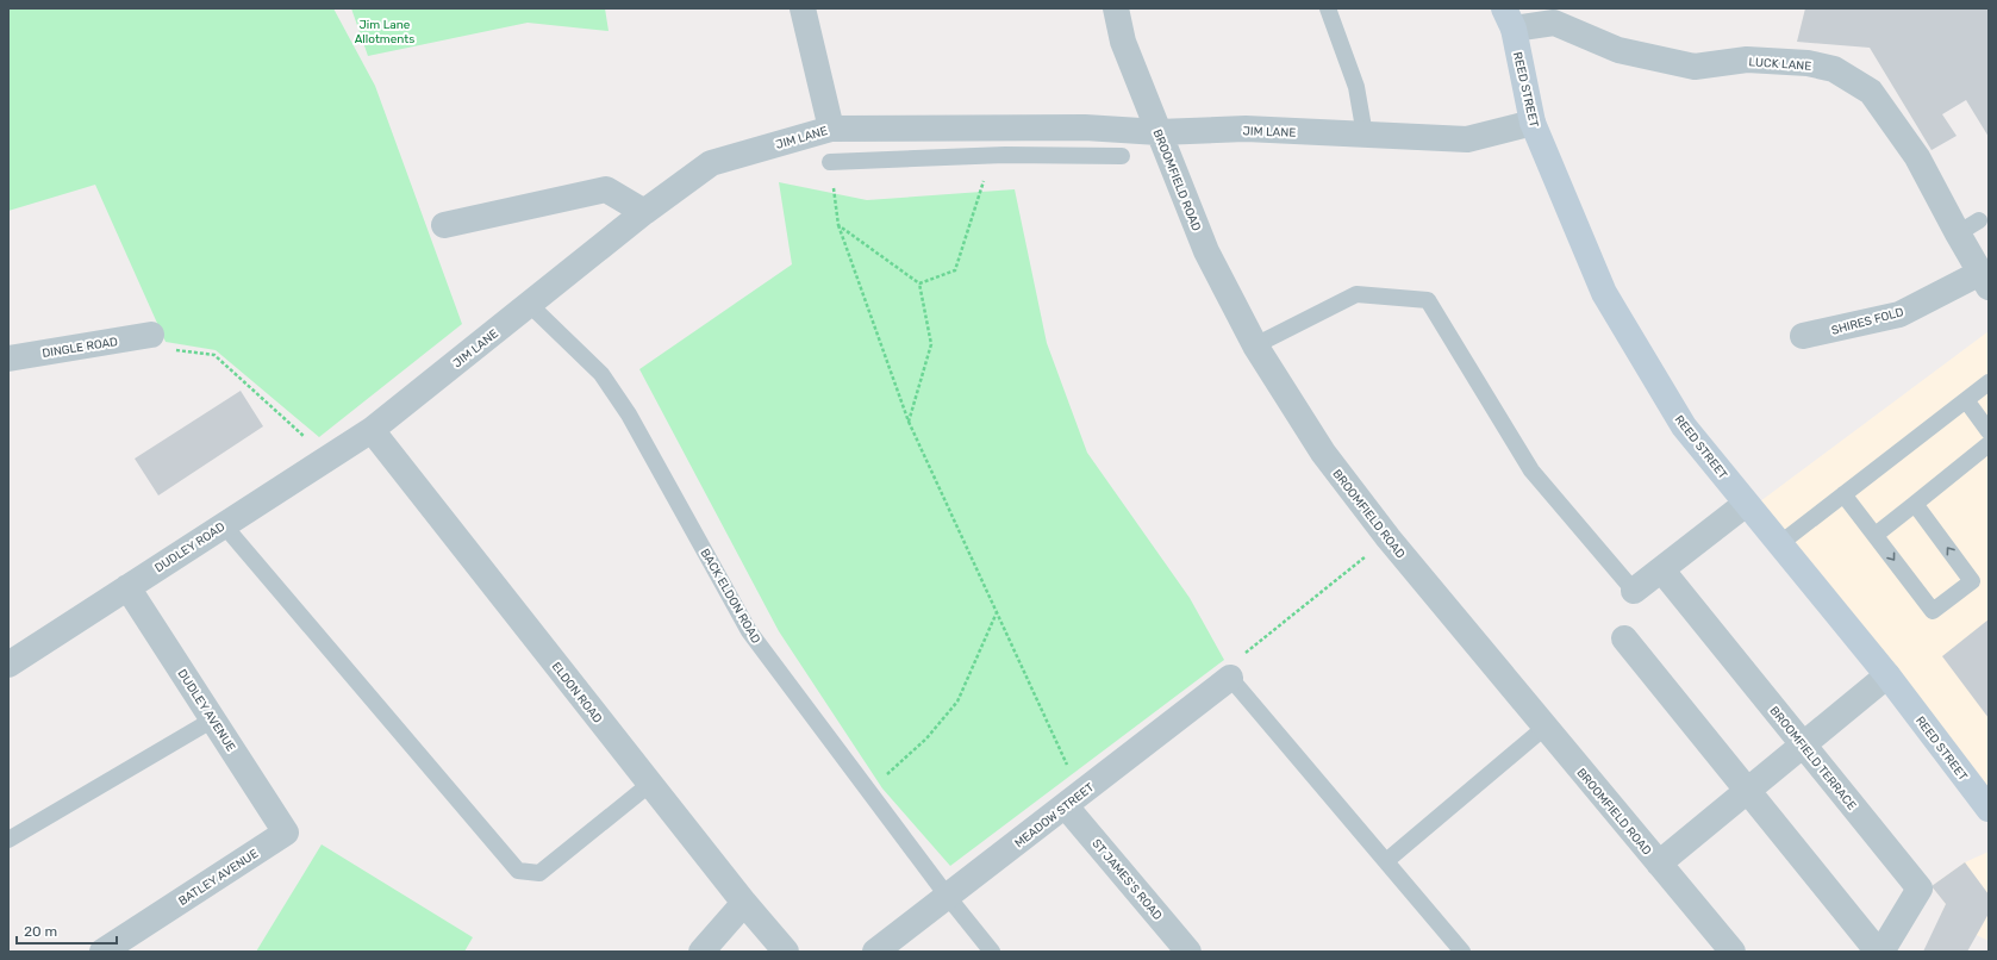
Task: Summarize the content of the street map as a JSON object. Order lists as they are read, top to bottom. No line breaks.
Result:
{"streets":{"street":["LUCK LANE","REED STREET","JIM LANE","BROOMFIELD ROAD","SHIRES FOLD","DINGLE ROAD","DUDLEY ROAD","ELDON ROAD","DUDLEY AVENUE","BROOMFIELD TERRACE","MEADOW STREET","BATLEY AVENUE","ST JAMES'S ROAD"],"lane":["BACK ELDON ROAD"]},"crossings":[["LUCK LANE","REED STREET"],["LUCK LANE","SHIRES FOLD"],["REED STREET","JIM LANE"],["JIM LANE","BROOMFIELD ROAD"],["JIM LANE","DUDLEY ROAD"],["JIM LANE","BACK ELDON ROAD"],["JIM LANE","ELDON ROAD"],["DUDLEY ROAD","ELDON ROAD"],["DUDLEY ROAD","DUDLEY AVENUE"],["BACK ELDON ROAD","MEADOW STREET"],["DUDLEY AVENUE","BATLEY AVENUE"],["MEADOW STREET","ST JAMES'S ROAD"]],"parks":["Jim Lane Allotments"],"scale_bar":"20 m"}
